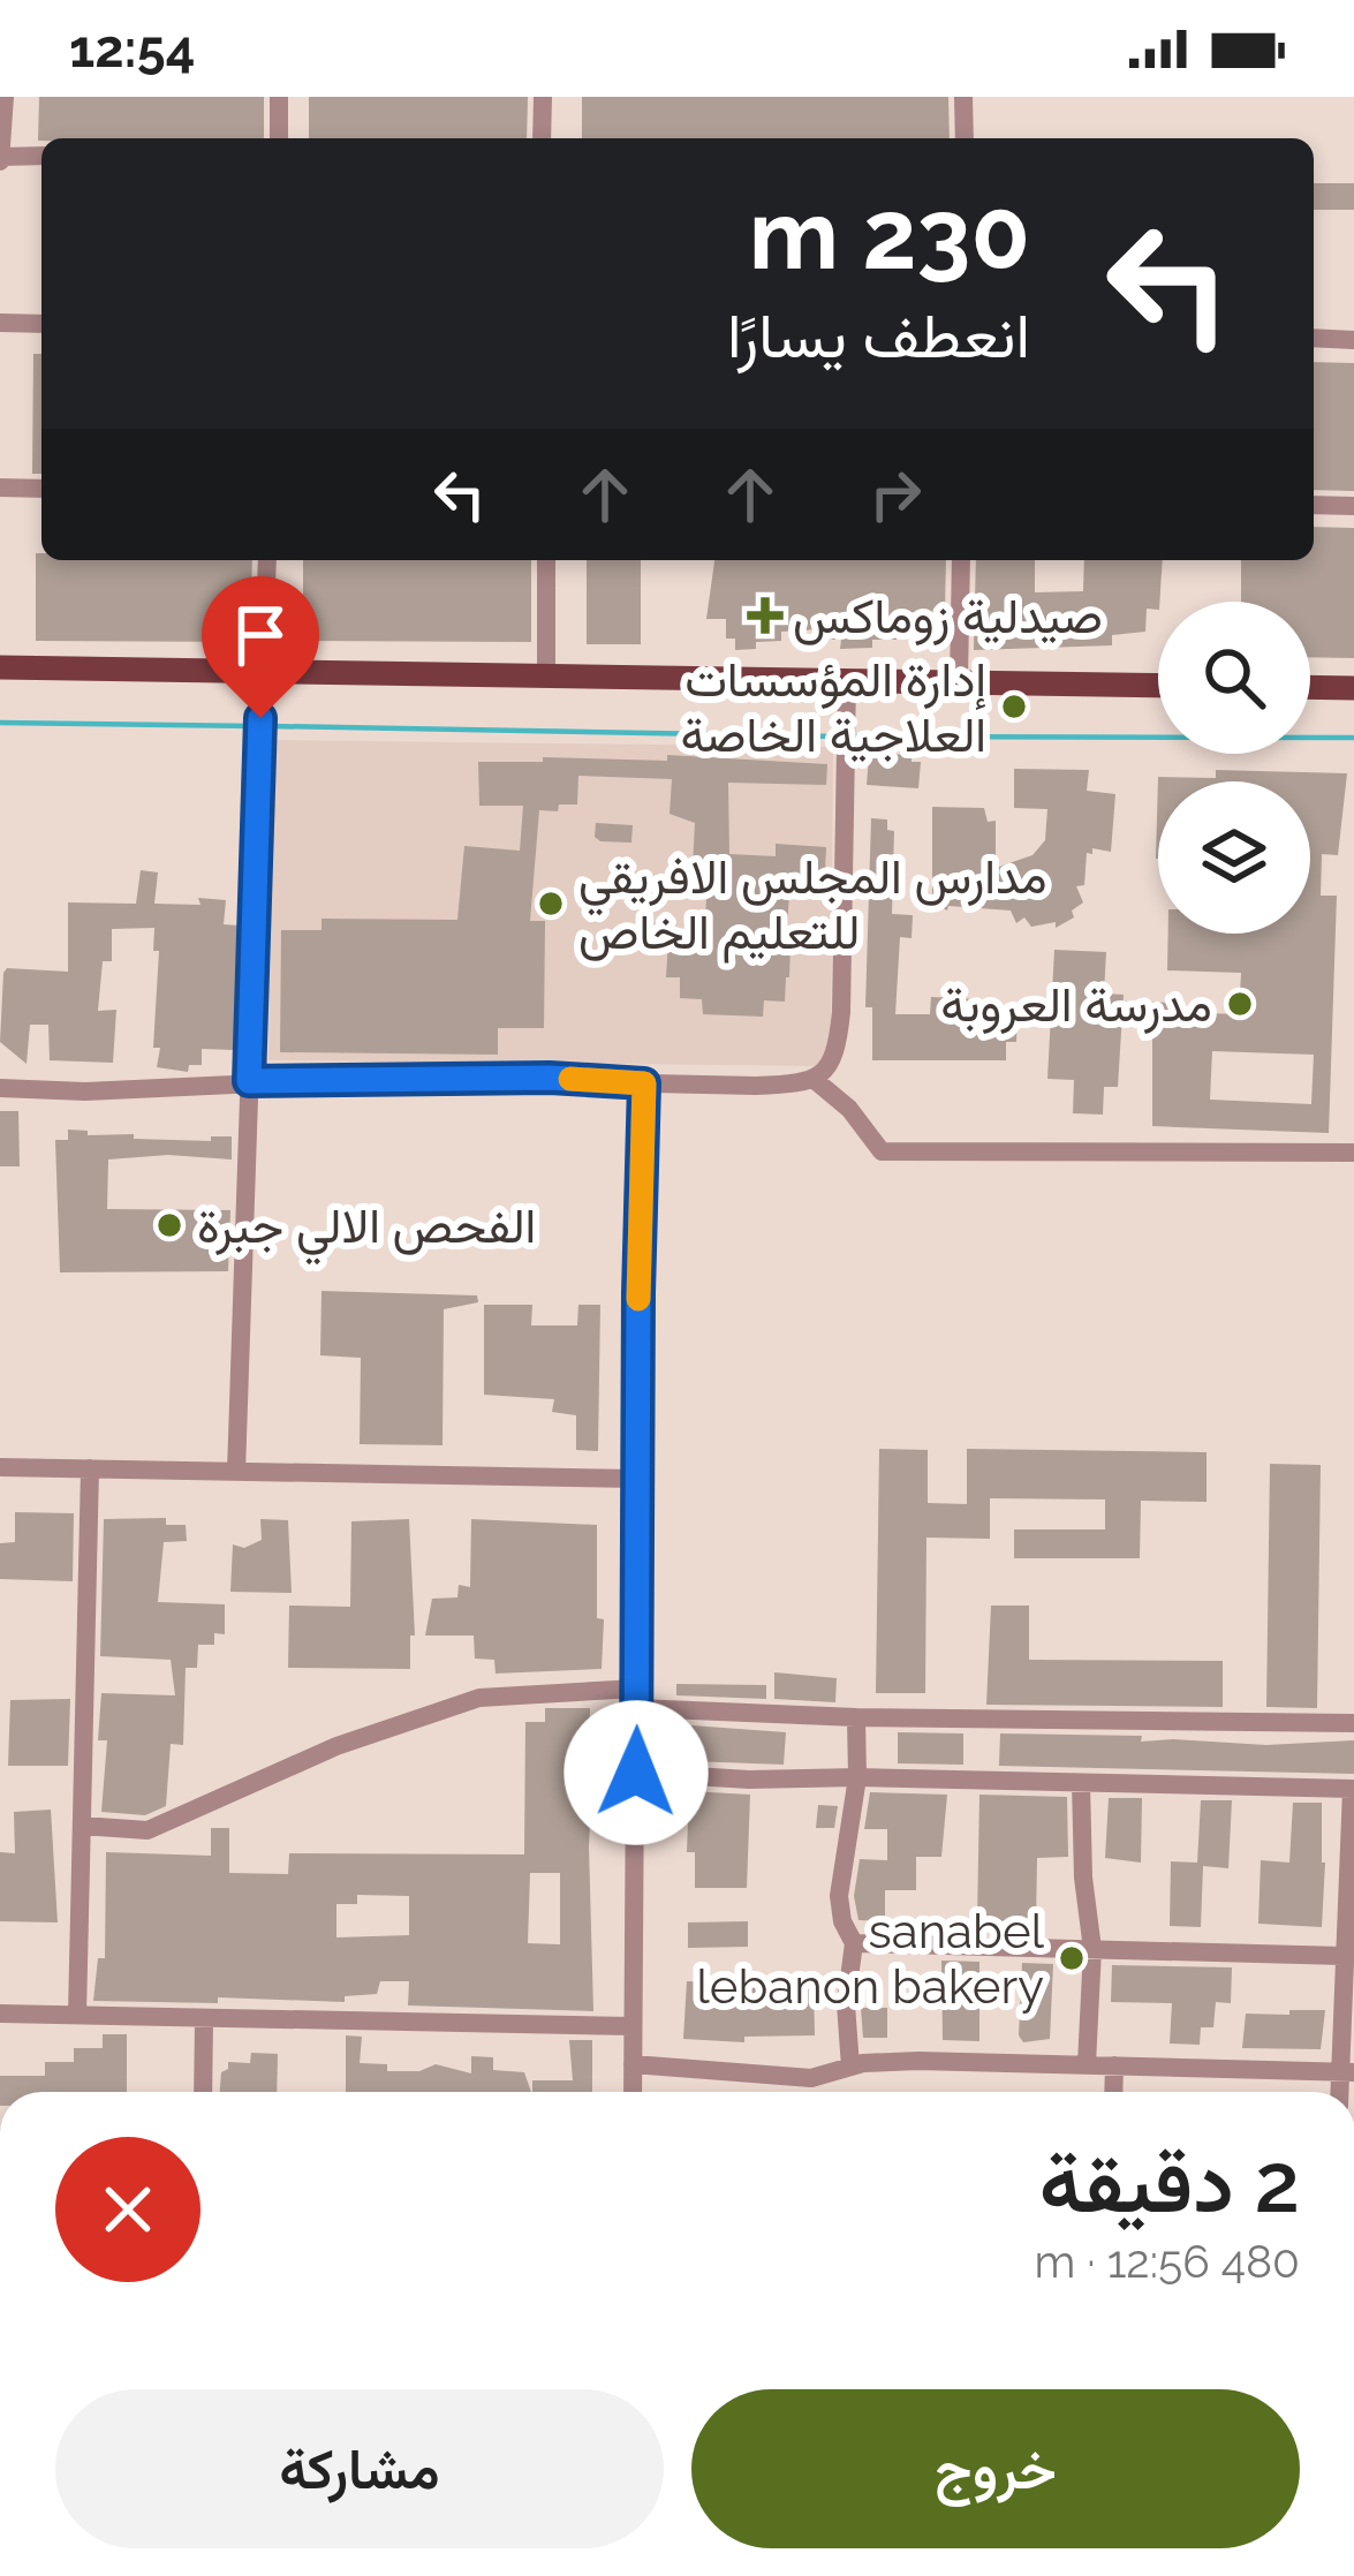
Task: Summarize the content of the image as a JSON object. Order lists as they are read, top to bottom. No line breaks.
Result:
{"places":{"health":["صيدلية زوماكس"],"other":["إدارة المؤسسات العلاجية الخاصة","مدارس المجلس الافريقي للتعليم الخاص","مدرسة العروبة","الفحص الالي جبرة","sanabel lebanon bakery"]},"page":{"status":"12:54","turn":["230 m","انعطف يسارًا"],"heading":["2 دقيقة","480 m · 12:56"],"buttons":["خروج","مشاركة"]}}
